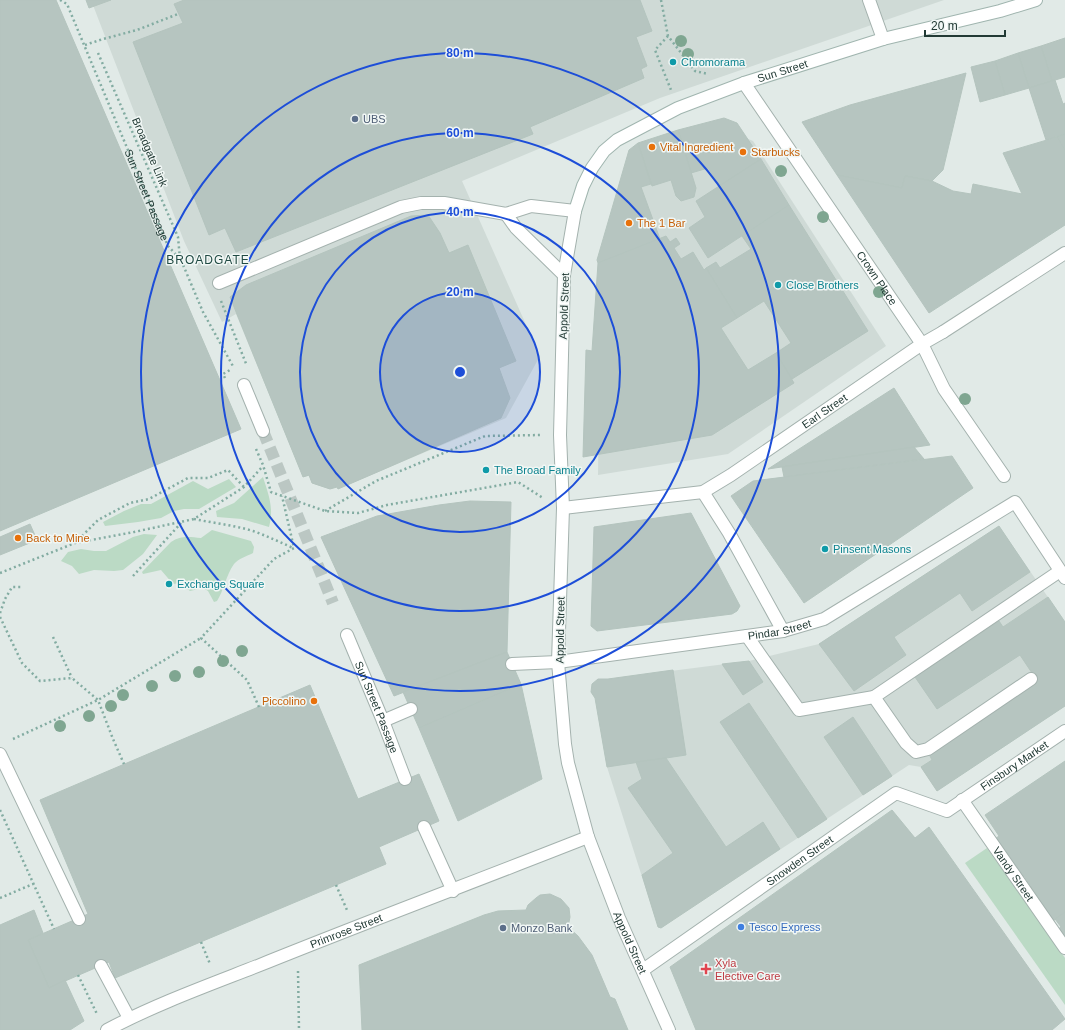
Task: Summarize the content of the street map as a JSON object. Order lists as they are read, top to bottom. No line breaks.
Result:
{"streets":{"street":["Sun Street","Sun Street Passage","Crown Place","Appold Street","Earl Street","Pindar Street","Finsbury Market","Snowden Street","Vandy Street","Primrose Street"],"path":["Broadgate Link"]},"crossings":[["Sun Street","Crown Place"],["Sun Street","Appold Street"],["Broadgate Link","Sun Street Passage"],["Crown Place","Earl Street"],["Appold Street","Earl Street"],["Appold Street","Pindar Street"],["Appold Street","Snowden Street"],["Appold Street","Primrose Street"],["Finsbury Market","Snowden Street"],["Finsbury Market","Vandy Street"],["Snowden Street","Vandy Street"]],"districts":["BROADGATE"],"places":{"other":["Chromorama","UBS","Vital Ingredient","Starbucks","The 1 Bar","Close Brothers","The Broad Family","Back to Mine","Pinsent Masons","Exchange Square","Piccolino","Tesco Express","Monzo Bank"],"health":["Xyla Elective Care"]},"scale_bar":"20 m","rings":["80 m","60 m","40 m","20 m"]}
